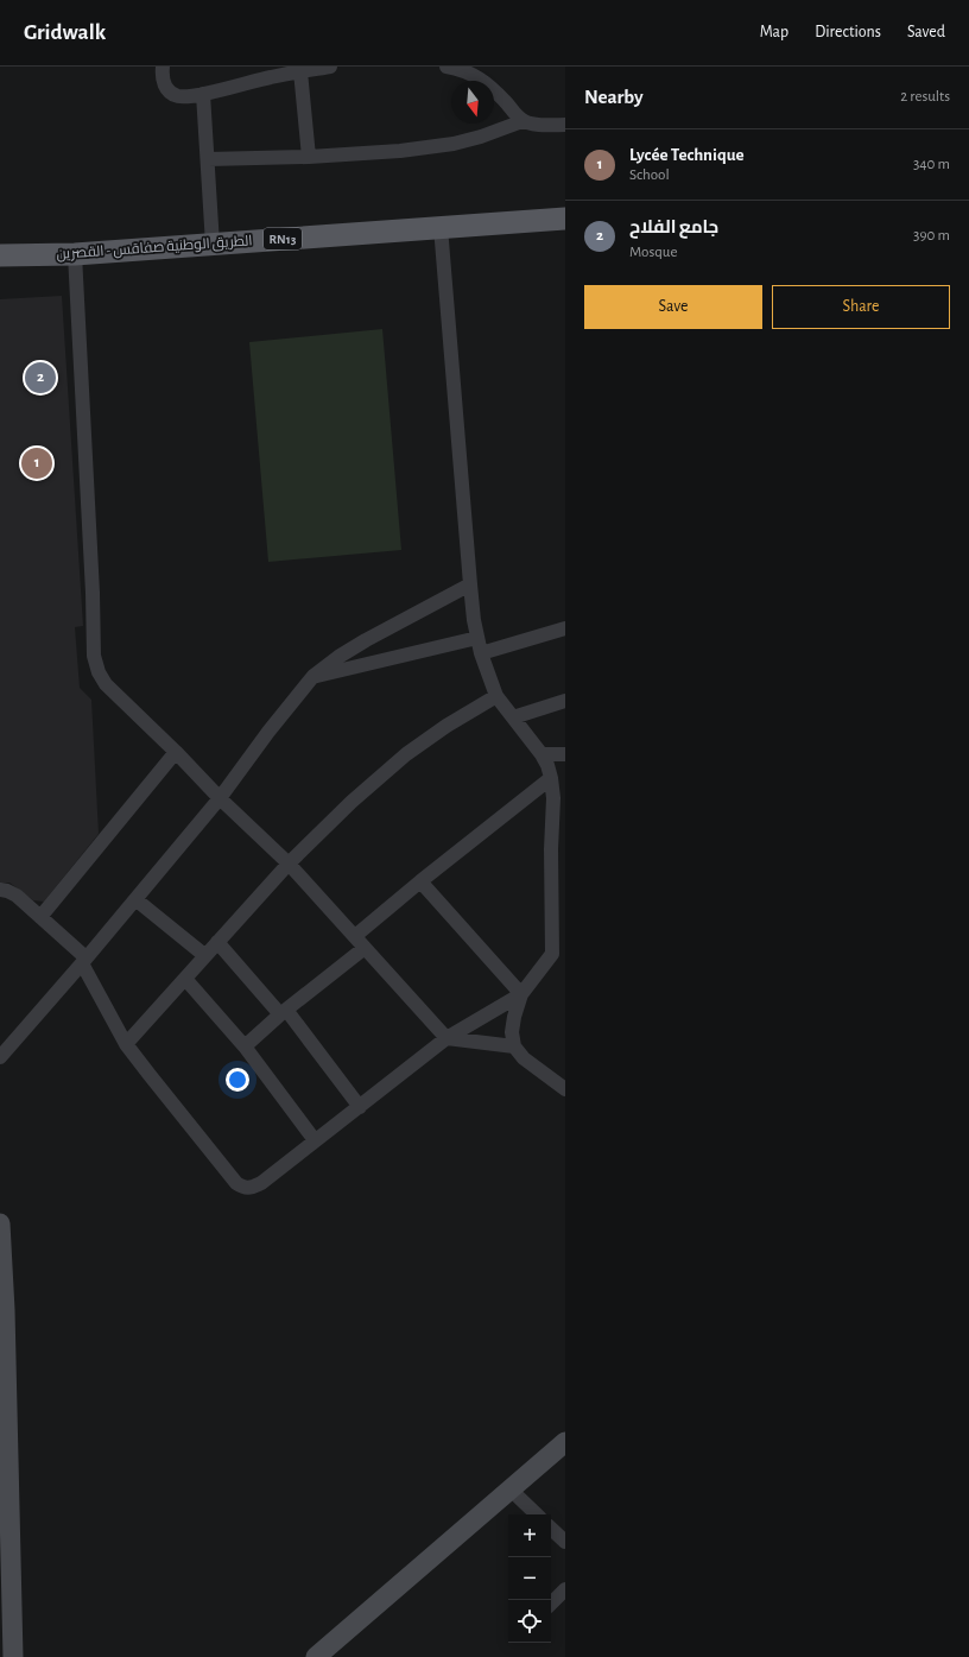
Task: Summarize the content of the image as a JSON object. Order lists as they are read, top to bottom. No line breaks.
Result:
{"streets":{"main road":["RN13","الطريق الوطنية صفاقس - القصرين"]},"north":"bottom","page":{"header":"Gridwalk","nav":["Map","Directions","Saved"],"heading":["Nearby","2 results"],"list":[{"mark":"1","name":"Lycée Technique","note":"School","value":"340 m"},{"mark":"2","name":"جامع الفلاح","note":"Mosque","value":"390 m"}],"buttons":["Save","Share"],"pins":["2","1"],"map_buttons":["+","−"]}}
